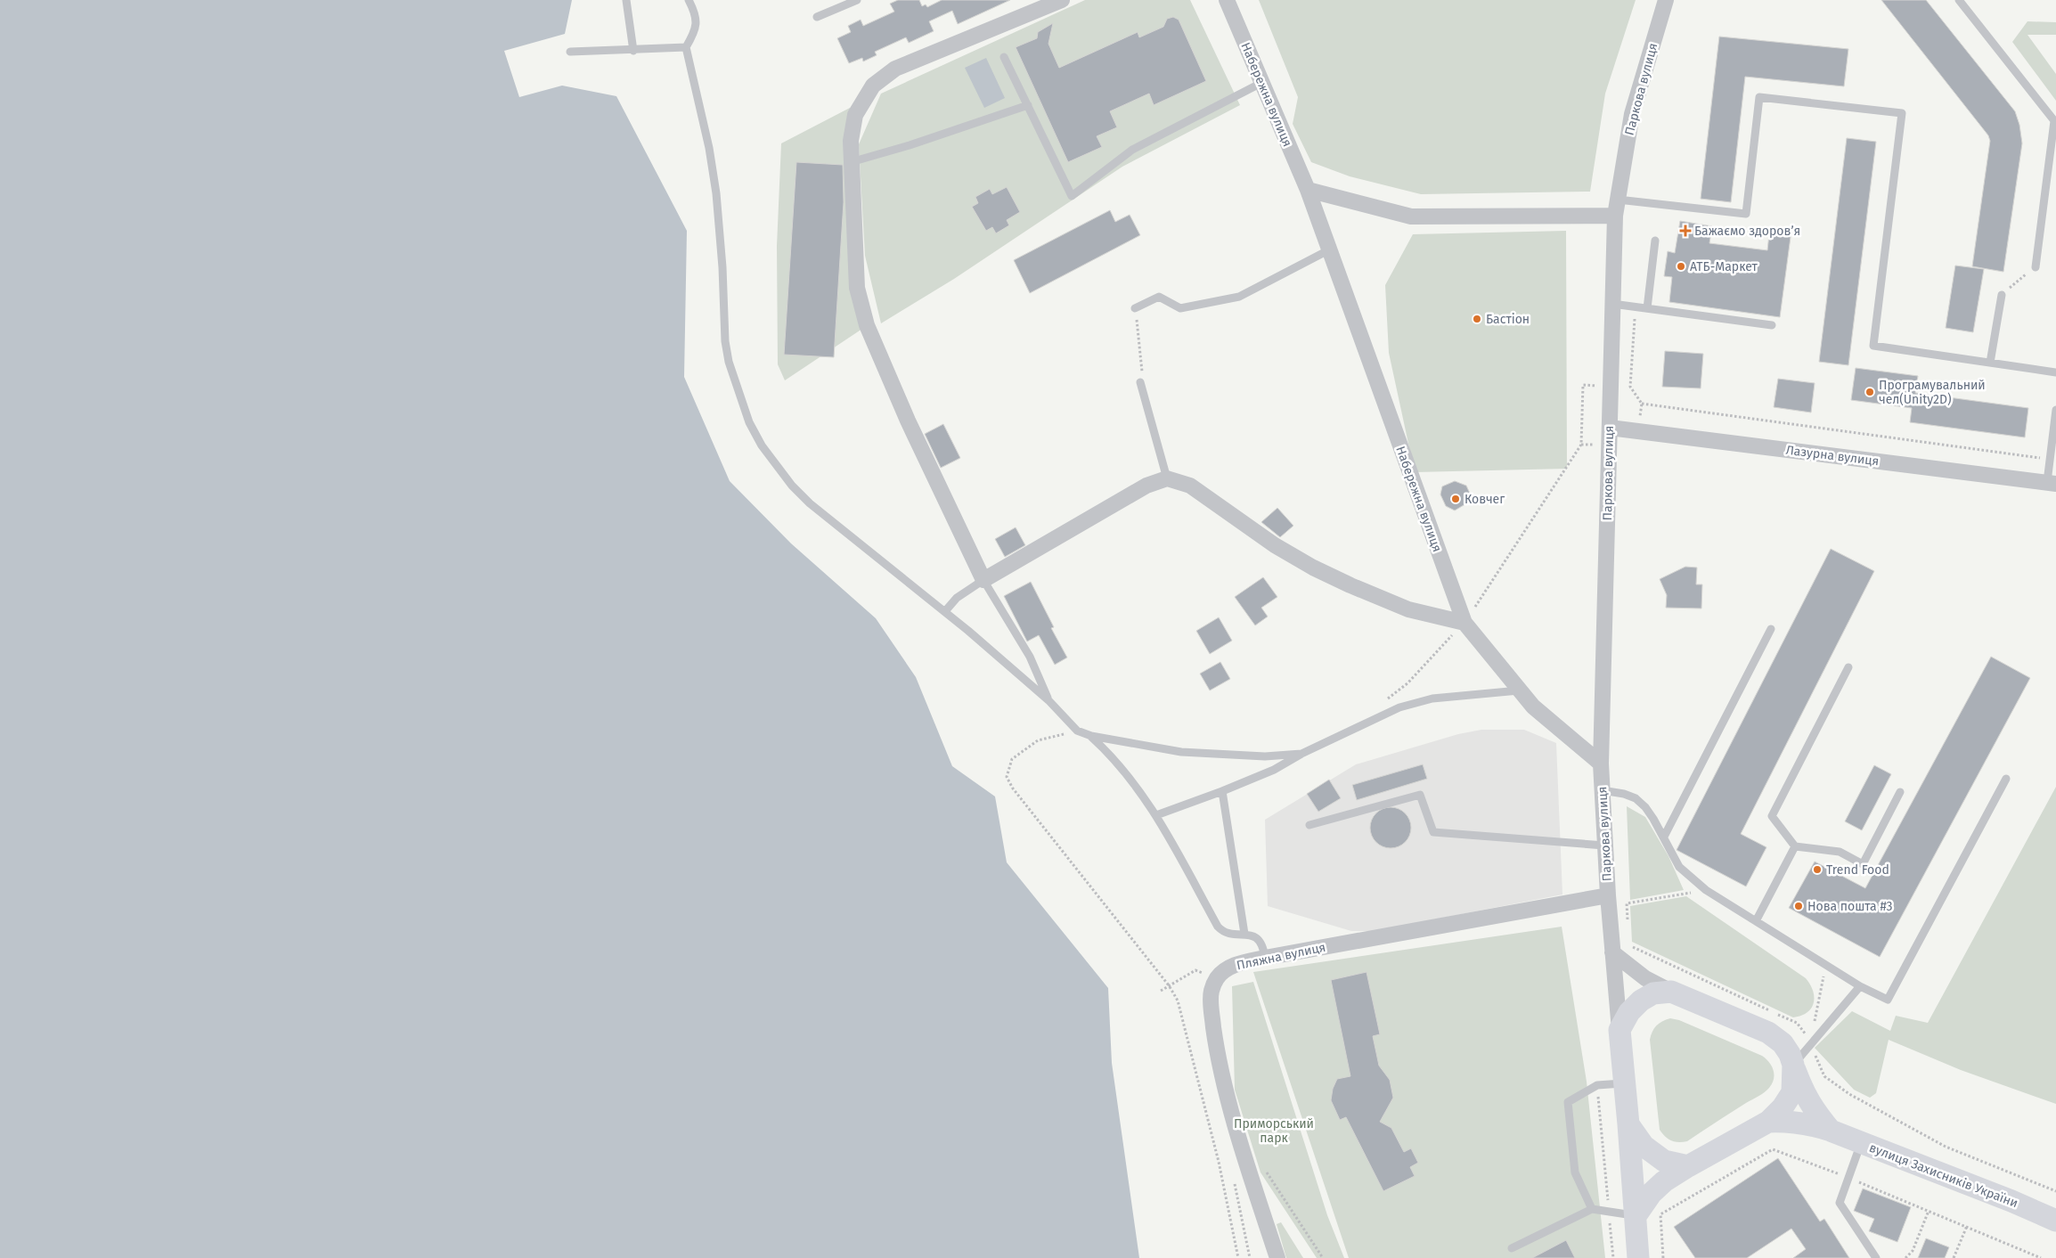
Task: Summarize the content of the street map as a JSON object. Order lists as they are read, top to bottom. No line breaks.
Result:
{"streets":{"street":["Паркова вулиця","Набережна вулиця","Лазурна вулиця","Пляжна вулиця","вулиця Захисників України"]},"crossings":[["Паркова вулиця","Набережна вулиця"],["Паркова вулиця","Лазурна вулиця"],["Паркова вулиця","Пляжна вулиця"]],"parks":["Приморський парк"],"places":{"health":["Бажаємо здоровʼя"],"other":["АТБ-Маркет","Бастіон","Програмувальний чел(Unity2D)","Ковчег","Trend Food","Нова пошта #3"]}}
